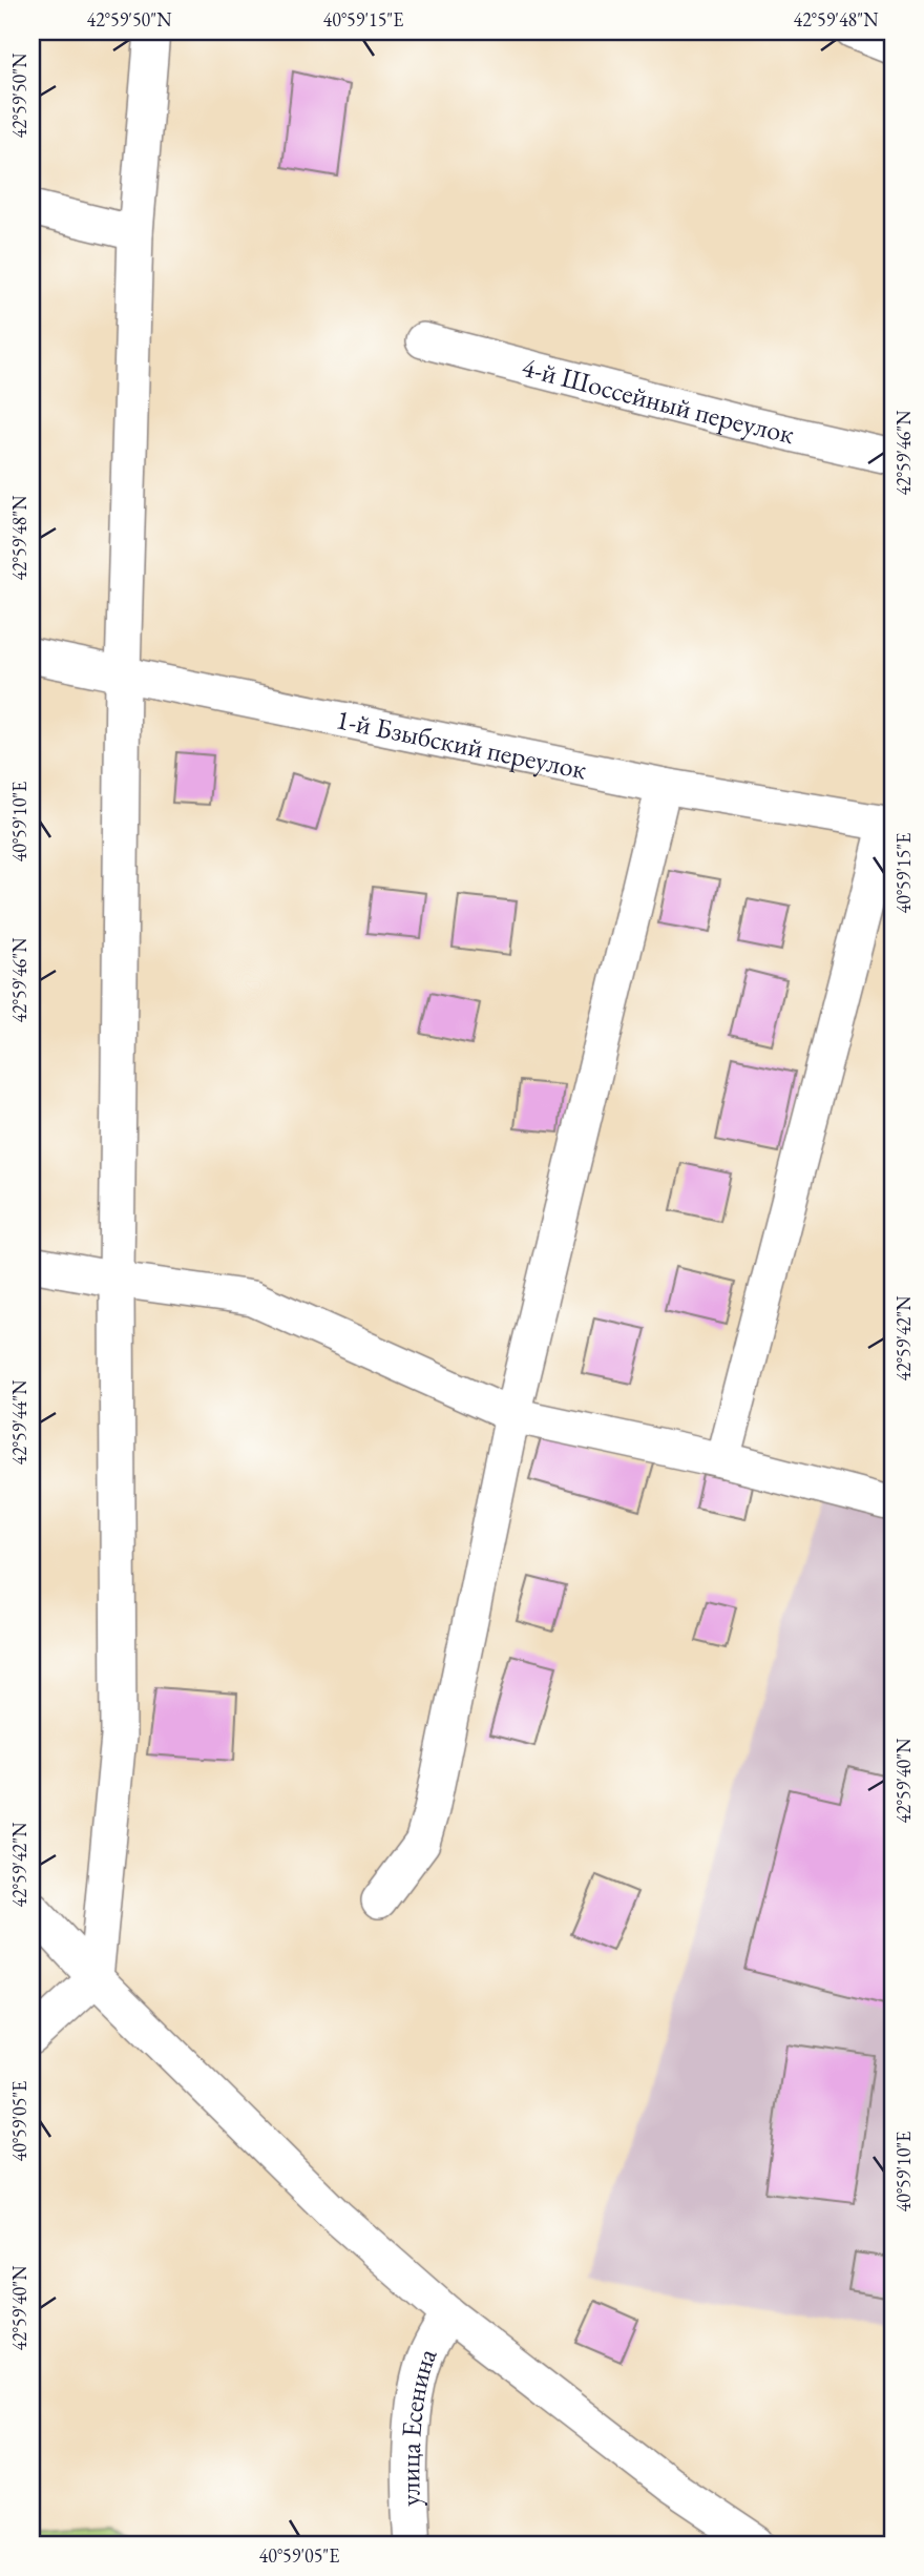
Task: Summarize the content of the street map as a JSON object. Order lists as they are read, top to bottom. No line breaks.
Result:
{"streets":{"street":["4-й Шоссейный переулок","1-й Бзыбский переулок","улица Есенина"]},"coordinates":["42°59'50\"N","40°59'15\"E","42°59'48\"N","42°59'46\"N","40°59'10\"E","42°59'42\"N","42°59'44\"N","42°59'40\"N","40°59'05\"E"]}
